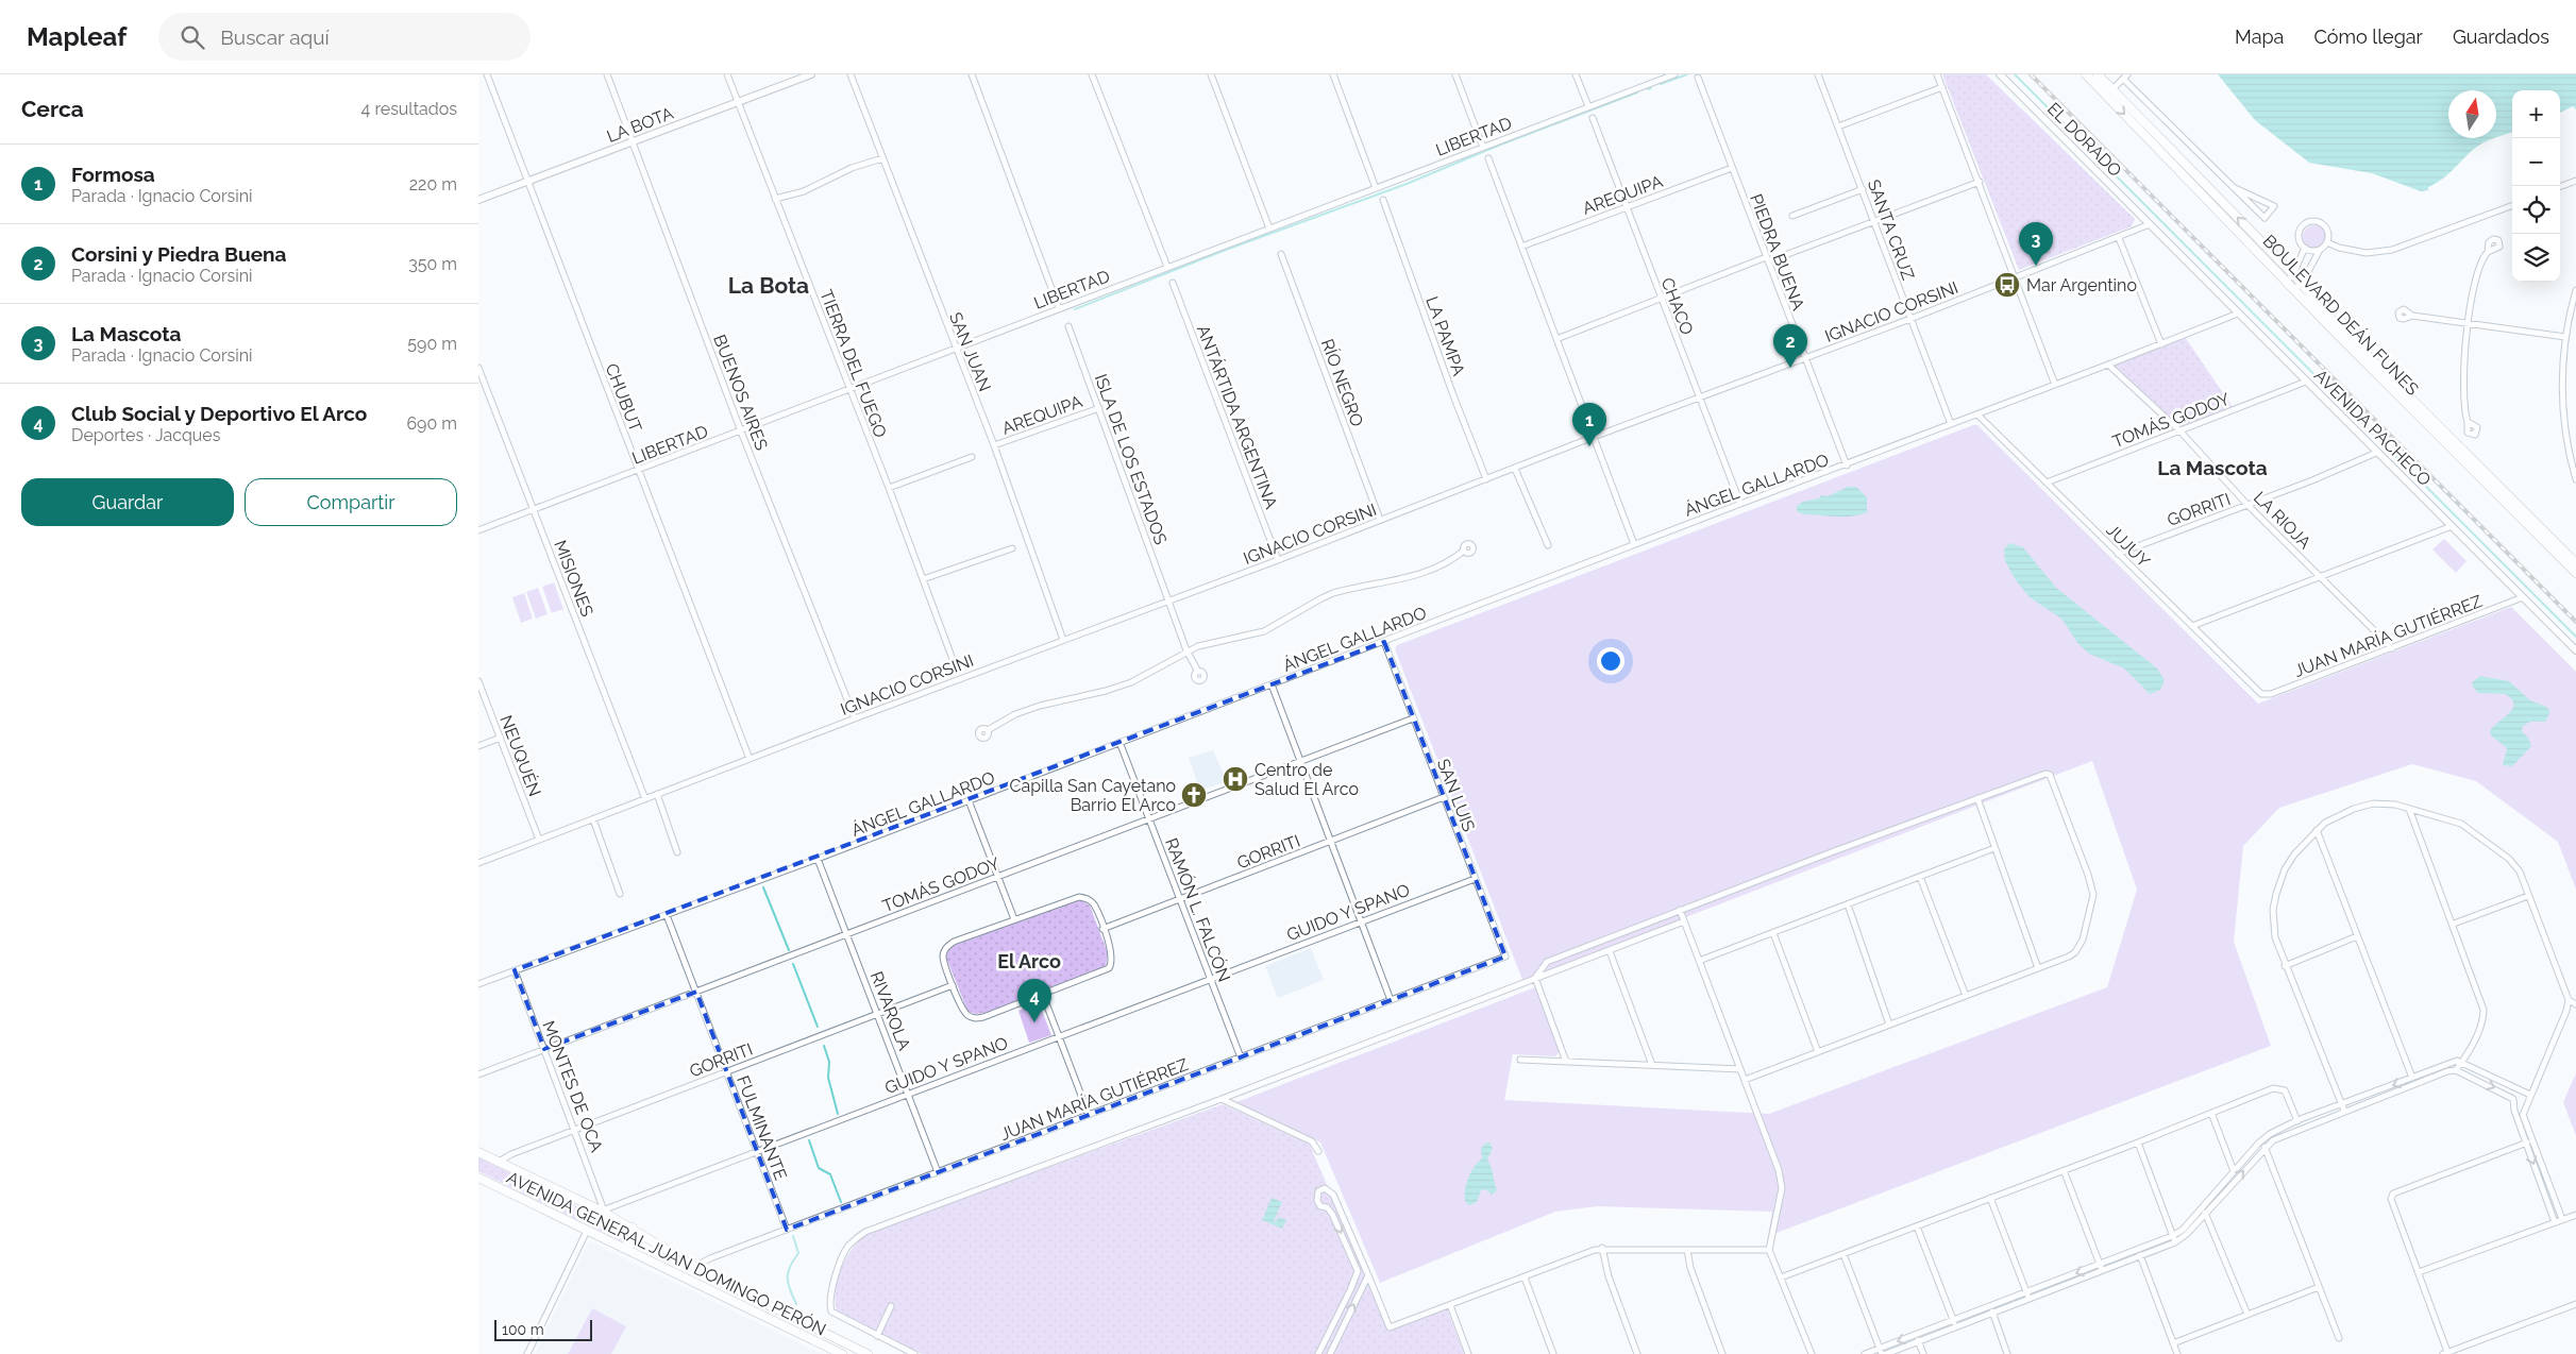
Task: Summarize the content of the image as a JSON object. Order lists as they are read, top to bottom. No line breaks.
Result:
{"streets":{"main road":["BOULEVARD DEÁN FUNES","AVENIDA GENERAL JUAN DOMINGO PERÓN"],"street":["LA BOTA","LIBERTAD","EL DORADO","AREQUIPA","SANTA CRUZ","PIEDRA BUENA","CHACO","IGNACIO CORSINI","LA PAMPA","SAN JUAN","TIERRA DEL FUEGO","RÍO NEGRO","BUENOS AIRES","CHUBUT","ANTÁRTIDA ARGENTINA","TOMÁS GODOY","AVENIDA PACHECO","ISLA DE LOS ESTADOS","ÁNGEL GALLARDO","GORRITI","LA RIOJA","JUJUY","MISIONES","JUAN MARÍA GUTIÉRREZ","NEUQUÉN","SAN LUIS","RAMÓN L. FALCÓN","GUIDO Y SPANO","RIVAROLA","MONTES DE OCA","FULMINANTE"]},"crossings":[["LA BOTA","TIERRA DEL FUEGO"],["LA BOTA","BUENOS AIRES"],["LA BOTA","CHUBUT"],["LIBERTAD","SAN JUAN"],["LIBERTAD","TIERRA DEL FUEGO"],["LIBERTAD","BUENOS AIRES"],["LIBERTAD","CHUBUT"],["LIBERTAD","MISIONES"],["EL DORADO","IGNACIO CORSINI"],["EL DORADO","AVENIDA PACHECO"],["AREQUIPA","PIEDRA BUENA"],["AREQUIPA","CHACO"],["AREQUIPA","SAN JUAN"],["AREQUIPA","ISLA DE LOS ESTADOS"],["SANTA CRUZ","IGNACIO CORSINI"],["SANTA CRUZ","ÁNGEL GALLARDO"],["PIEDRA BUENA","IGNACIO CORSINI"],["PIEDRA BUENA","ÁNGEL GALLARDO"],["CHACO","IGNACIO CORSINI"],["CHACO","ÁNGEL GALLARDO"],["IGNACIO CORSINI","LA PAMPA"],["IGNACIO CORSINI","SAN JUAN"],["IGNACIO CORSINI","RÍO NEGRO"],["IGNACIO CORSINI","BUENOS AIRES"],["IGNACIO CORSINI","CHUBUT"],["IGNACIO CORSINI","ANTÁRTIDA ARGENTINA"],["IGNACIO CORSINI","AVENIDA PACHECO"],["IGNACIO CORSINI","ISLA DE LOS ESTADOS"],["IGNACIO CORSINI","MISIONES"],["IGNACIO CORSINI","NEUQUÉN"],["TOMÁS GODOY","AVENIDA PACHECO"],["TOMÁS GODOY","LA RIOJA"],["TOMÁS GODOY","JUJUY"],["TOMÁS GODOY","SAN LUIS"],["TOMÁS GODOY","RAMÓN L. FALCÓN"],["TOMÁS GODOY","RIVAROLA"],["TOMÁS GODOY","MONTES DE OCA"],["TOMÁS GODOY","FULMINANTE"],["AVENIDA PACHECO","ÁNGEL GALLARDO"],["AVENIDA PACHECO","GORRITI"],["AVENIDA PACHECO","JUAN MARÍA GUTIÉRREZ"],["ÁNGEL GALLARDO","LA RIOJA"],["ÁNGEL GALLARDO","JUJUY"],["ÁNGEL GALLARDO","SAN LUIS"],["ÁNGEL GALLARDO","RAMÓN L. FALCÓN"],["ÁNGEL GALLARDO","RIVAROLA"],["ÁNGEL GALLARDO","MONTES DE OCA"],["ÁNGEL GALLARDO","FULMINANTE"],["GORRITI","LA RIOJA"],["GORRITI","JUJUY"],["GORRITI","SAN LUIS"],["GORRITI","RAMÓN L. FALCÓN"],["GORRITI","RIVAROLA"],["GORRITI","MONTES DE OCA"],["GORRITI","FULMINANTE"],["GORRITI","AVENIDA GENERAL JUAN DOMINGO PERÓN"],["LA RIOJA","JUAN MARÍA GUTIÉRREZ"],["JUJUY","JUAN MARÍA GUTIÉRREZ"],["JUAN MARÍA GUTIÉRREZ","SAN LUIS"],["JUAN MARÍA GUTIÉRREZ","RAMÓN L. FALCÓN"],["JUAN MARÍA GUTIÉRREZ","RIVAROLA"],["JUAN MARÍA GUTIÉRREZ","FULMINANTE"],["JUAN MARÍA GUTIÉRREZ","AVENIDA GENERAL JUAN DOMINGO PERÓN"],["SAN LUIS","GUIDO Y SPANO"],["RAMÓN L. FALCÓN","GUIDO Y SPANO"],["GUIDO Y SPANO","RIVAROLA"],["GUIDO Y SPANO","MONTES DE OCA"],["GUIDO Y SPANO","FULMINANTE"],["GUIDO Y SPANO","AVENIDA GENERAL JUAN DOMINGO PERÓN"],["MONTES DE OCA","AVENIDA GENERAL JUAN DOMINGO PERÓN"]],"districts":["La Bota","La Mascota","El Arco"],"places":{"bus stop":["Mar Argentino"],"hospital":["Centro de Salud El Arco"],"church":["Capilla San Cayetano Barrio El Arco"]},"scale_bar":"100 m","north":"top","page":{"header":"Mapleaf","search":"Buscar aquí","nav":["Mapa","Cómo llegar","Guardados"],"heading":["Cerca","4 resultados"],"map_buttons":["+","−"],"list":[{"mark":"1","name":"Formosa","note":"Parada · Ignacio Corsini","value":"220 m"},{"mark":"2","name":"Corsini y Piedra Buena","note":"Parada · Ignacio Corsini","value":"350 m"},{"mark":"3","name":"La Mascota","note":"Parada · Ignacio Corsini","value":"590 m"},{"mark":"4","name":"Club Social y Deportivo El Arco","note":"Deportes · Jacques","value":"690 m"}],"pins":["3","2","1","4"],"buttons":["Guardar","Compartir"],"scale":"100 m"}}
